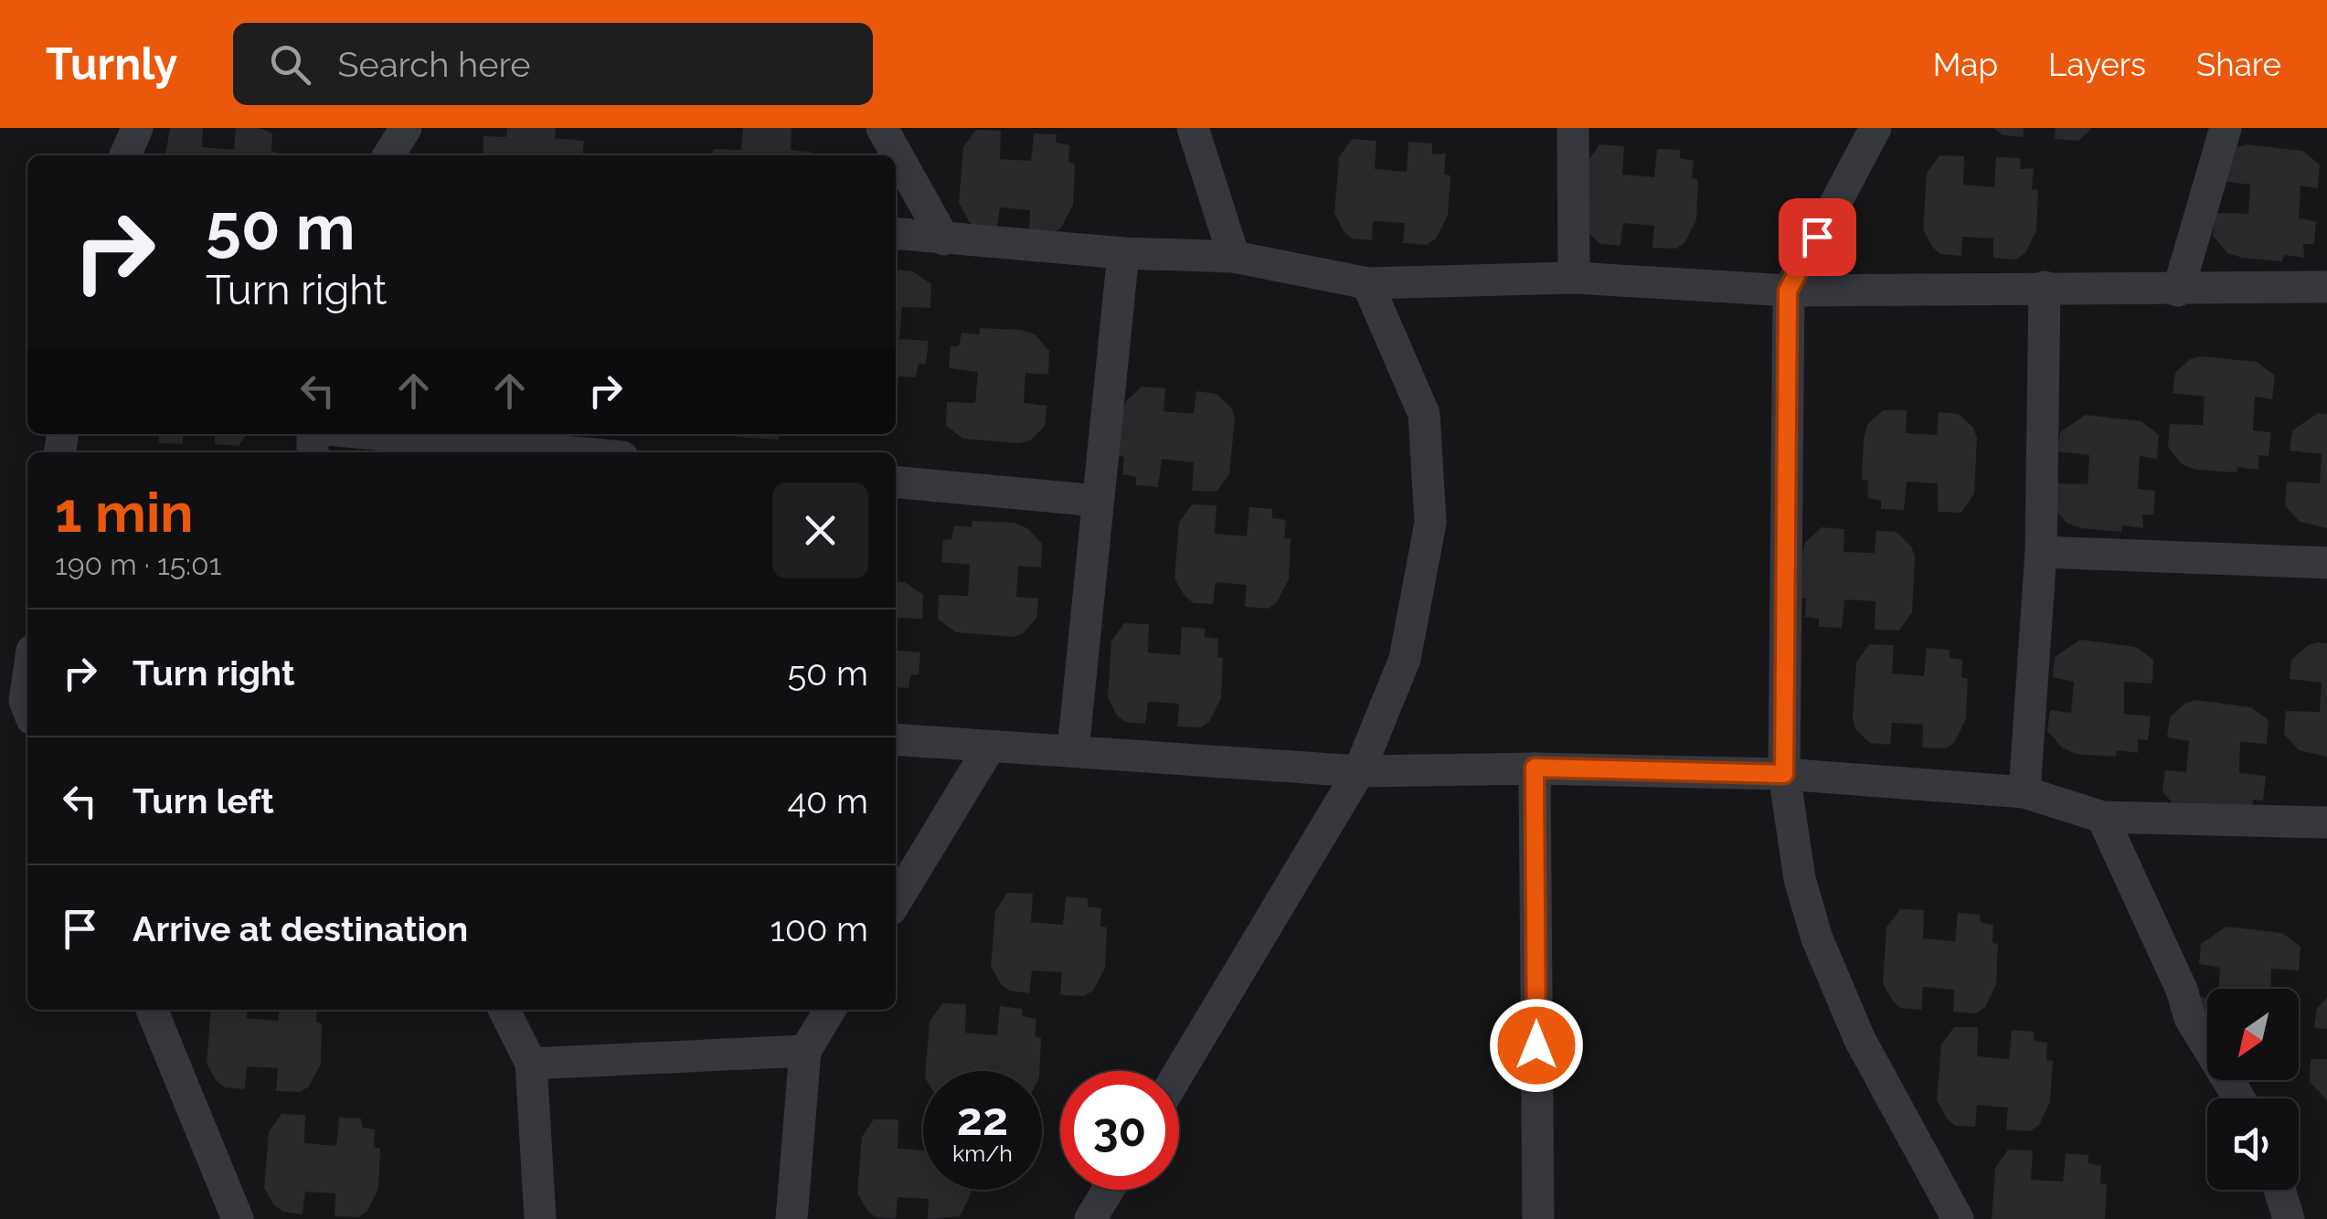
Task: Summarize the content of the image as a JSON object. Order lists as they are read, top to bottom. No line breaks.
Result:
{"north":"bottom left","page":{"header":"Turnly","search":"Search here","nav":["Map","Layers","Share"],"turn":["50 m","Turn right"],"heading":["1 min","190 m · 15:01"],"list":[{"name":"Turn right","value":"50 m"},{"name":"Turn left","value":"40 m"},{"name":"Arrive at destination","value":"100 m"}],"speed":"22 km/h","limit":"30"}}
